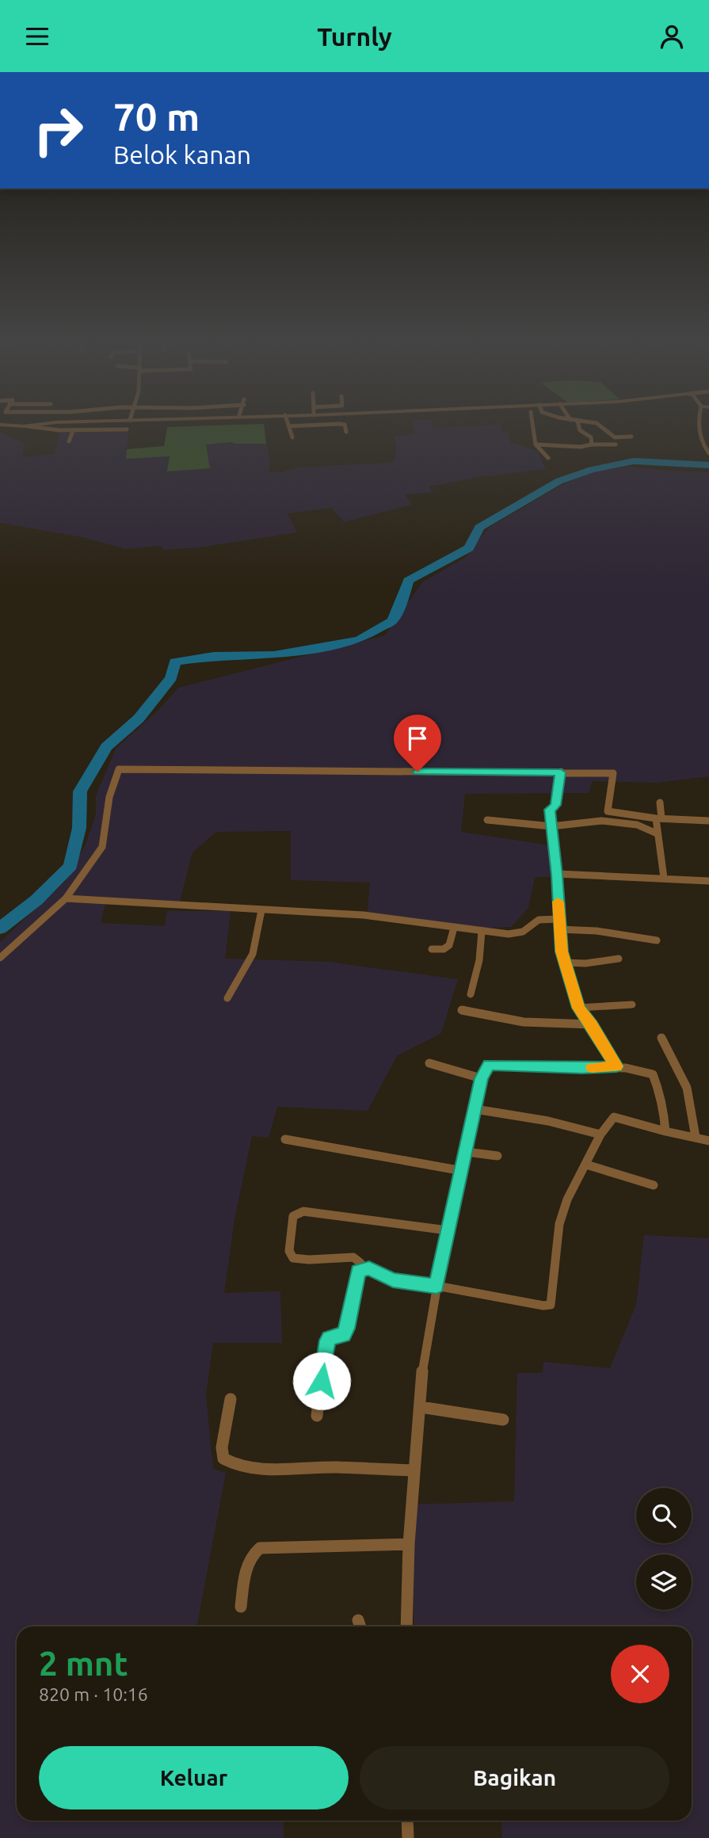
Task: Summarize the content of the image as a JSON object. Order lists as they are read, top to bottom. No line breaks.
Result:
{"page":{"header":"Turnly","turn":["70 m","Belok kanan"],"heading":["2 mnt","820 m · 10:16"],"buttons":["Keluar","Bagikan"]}}
